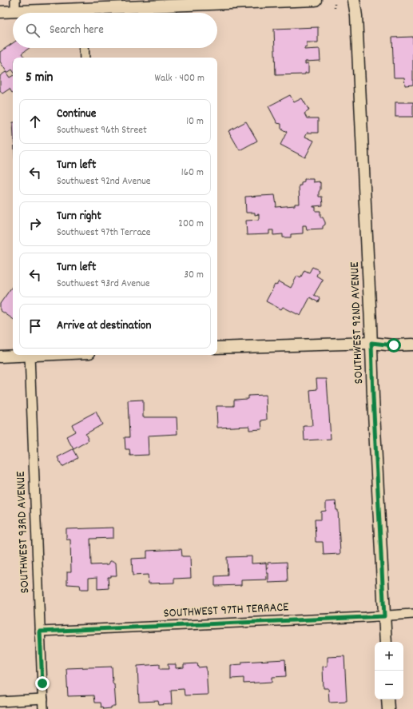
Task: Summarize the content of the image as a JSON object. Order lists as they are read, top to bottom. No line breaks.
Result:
{"streets":{"street":["SOUTHWEST 92ND AVENUE","SOUTHWEST 93RD AVENUE","SOUTHWEST 97TH TERRACE"]},"crossings":[["SOUTHWEST 92ND AVENUE","SOUTHWEST 97TH TERRACE"],["SOUTHWEST 93RD AVENUE","SOUTHWEST 97TH TERRACE"]],"page":{"search":"Search here","heading":["5 min","Walk · 400 m"],"list":[["Continue","Southwest 96th Street","10 m"],["Turn left","Southwest 92nd Avenue","160 m"],["Turn right","Southwest 97th Terrace","200 m"],["Turn left","Southwest 93rd Avenue","30 m"],"Arrive at destination"],"map_buttons":["+","−"]}}
